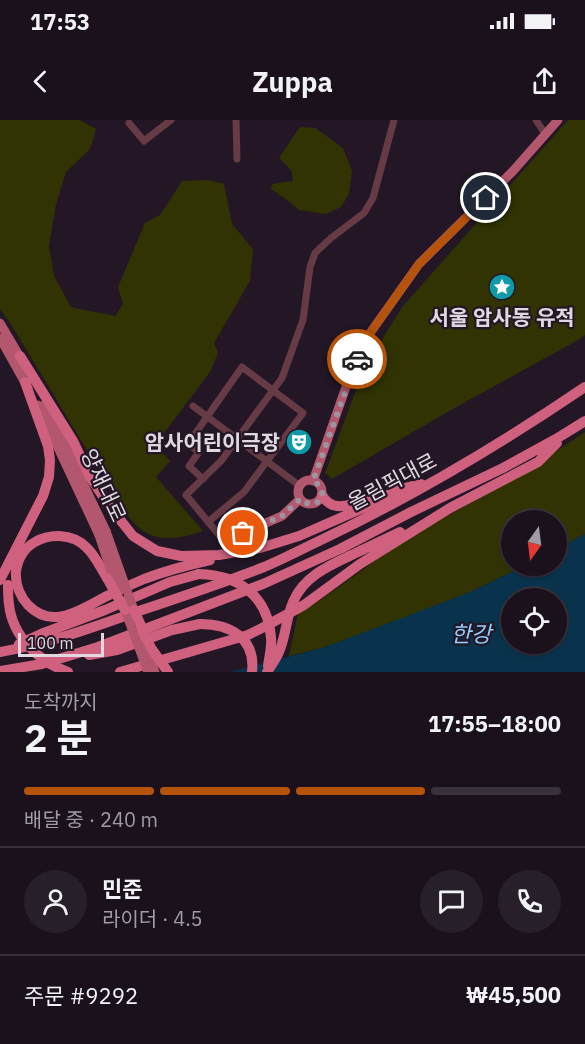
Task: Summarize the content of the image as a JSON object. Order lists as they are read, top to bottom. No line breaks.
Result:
{"streets":{"highway":["올림픽대로"],"main road":["양재대로"]},"water":["한강"],"places":{"place":["서울 암사동 유적"],"theatre":["암사어린이극장"]},"scale_bar":"100 m","north":"bottom","page":{"status":"17:53","header":"Zuppa","scale":"100 m","heading":["2 분","도착까지","17:55–18:00"],"panel":["민준","라이더 · 4.5","주문 #9292","₩45,500"],"bar":"배달 중 · 240 m"}}
